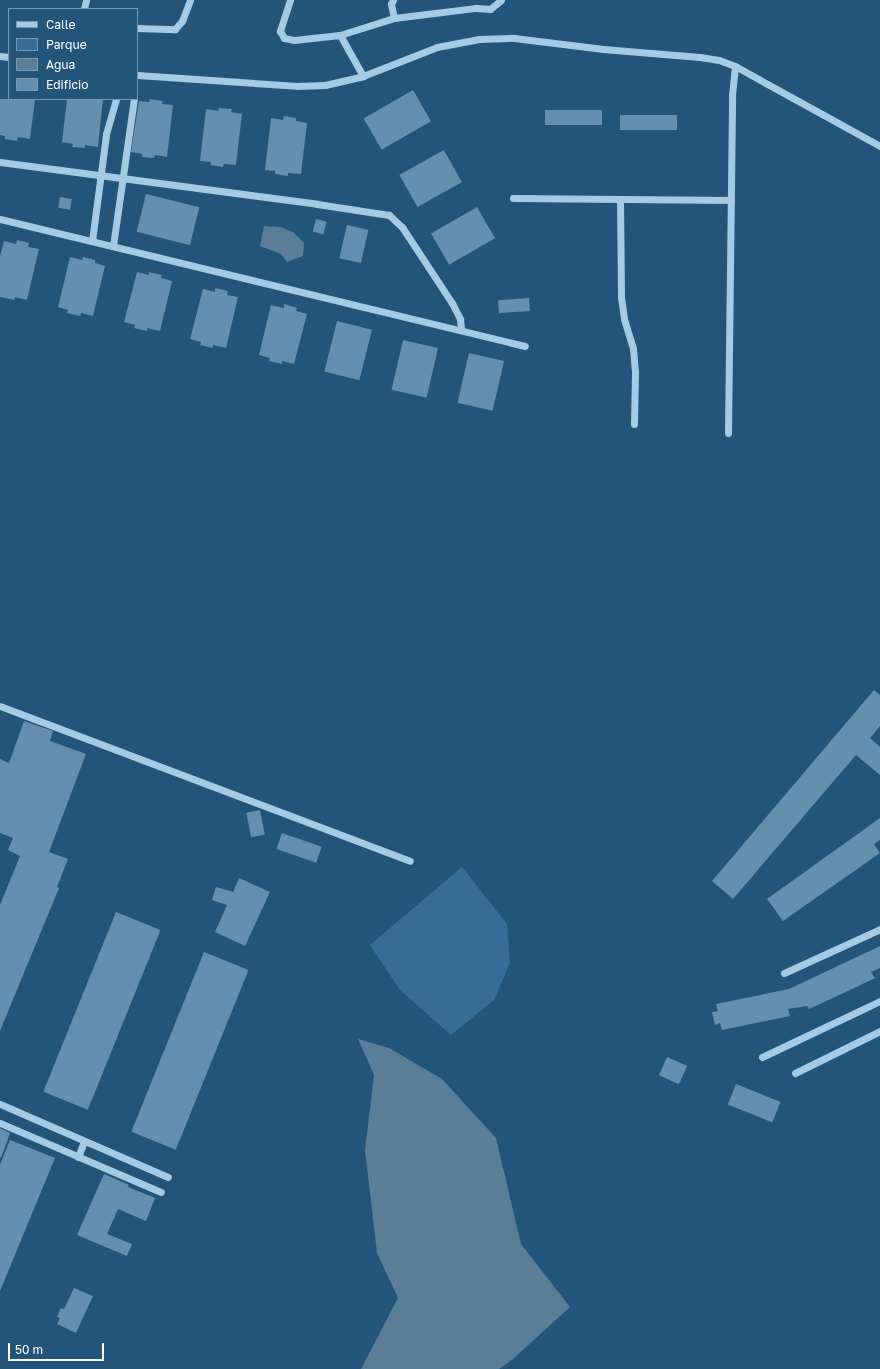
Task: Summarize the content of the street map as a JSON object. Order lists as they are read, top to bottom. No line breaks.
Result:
{"legend":["Calle","Parque","Agua","Edificio"],"scale_bar":"50 m"}
